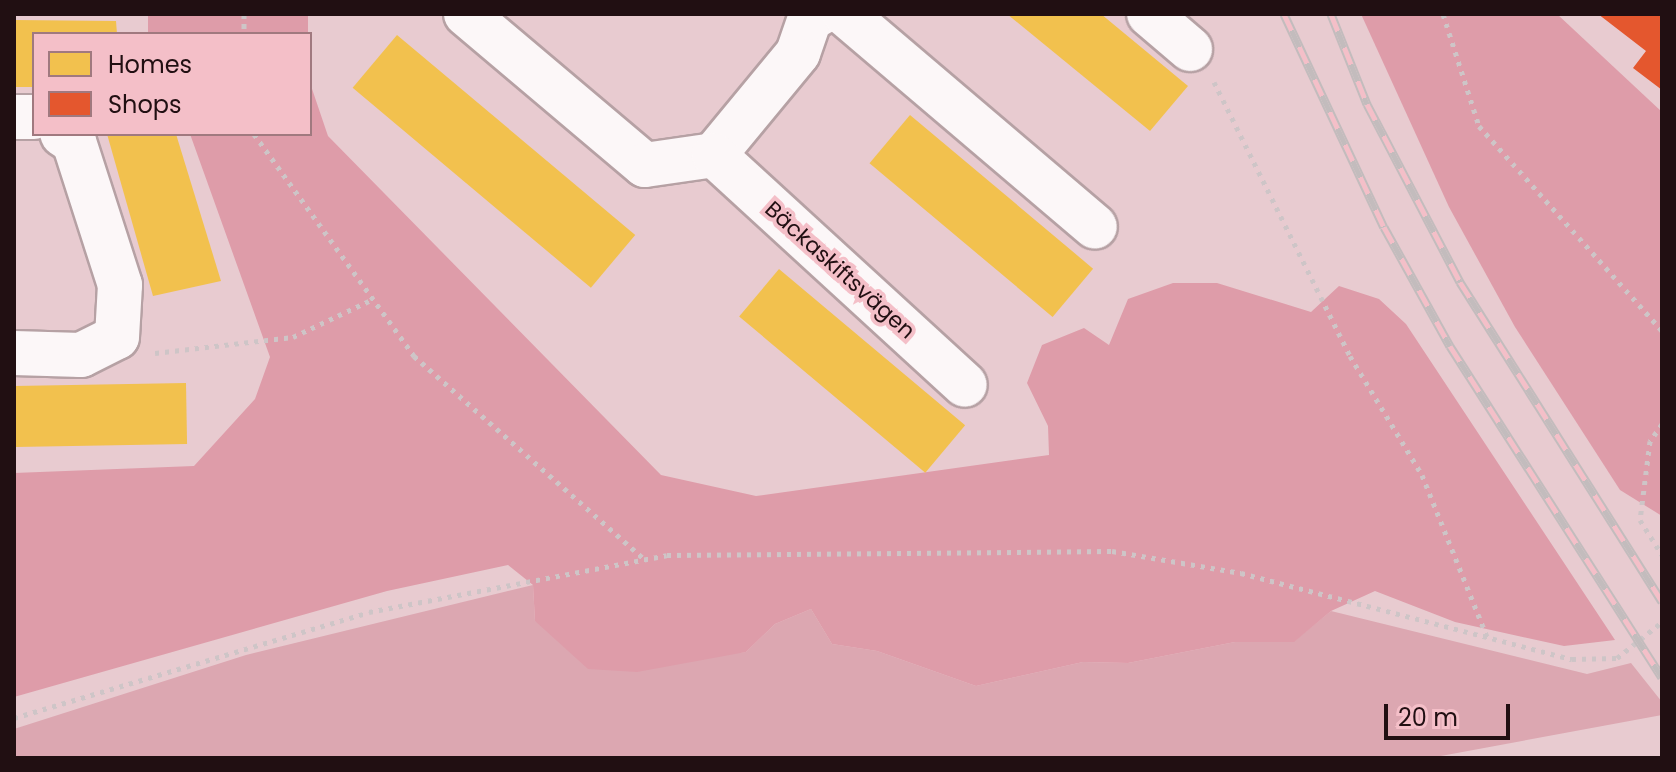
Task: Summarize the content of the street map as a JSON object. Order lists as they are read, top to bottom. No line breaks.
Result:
{"streets":{"street":["Bäckaskiftsvägen"]},"legend":["Homes","Shops"],"scale_bar":"20 m"}
